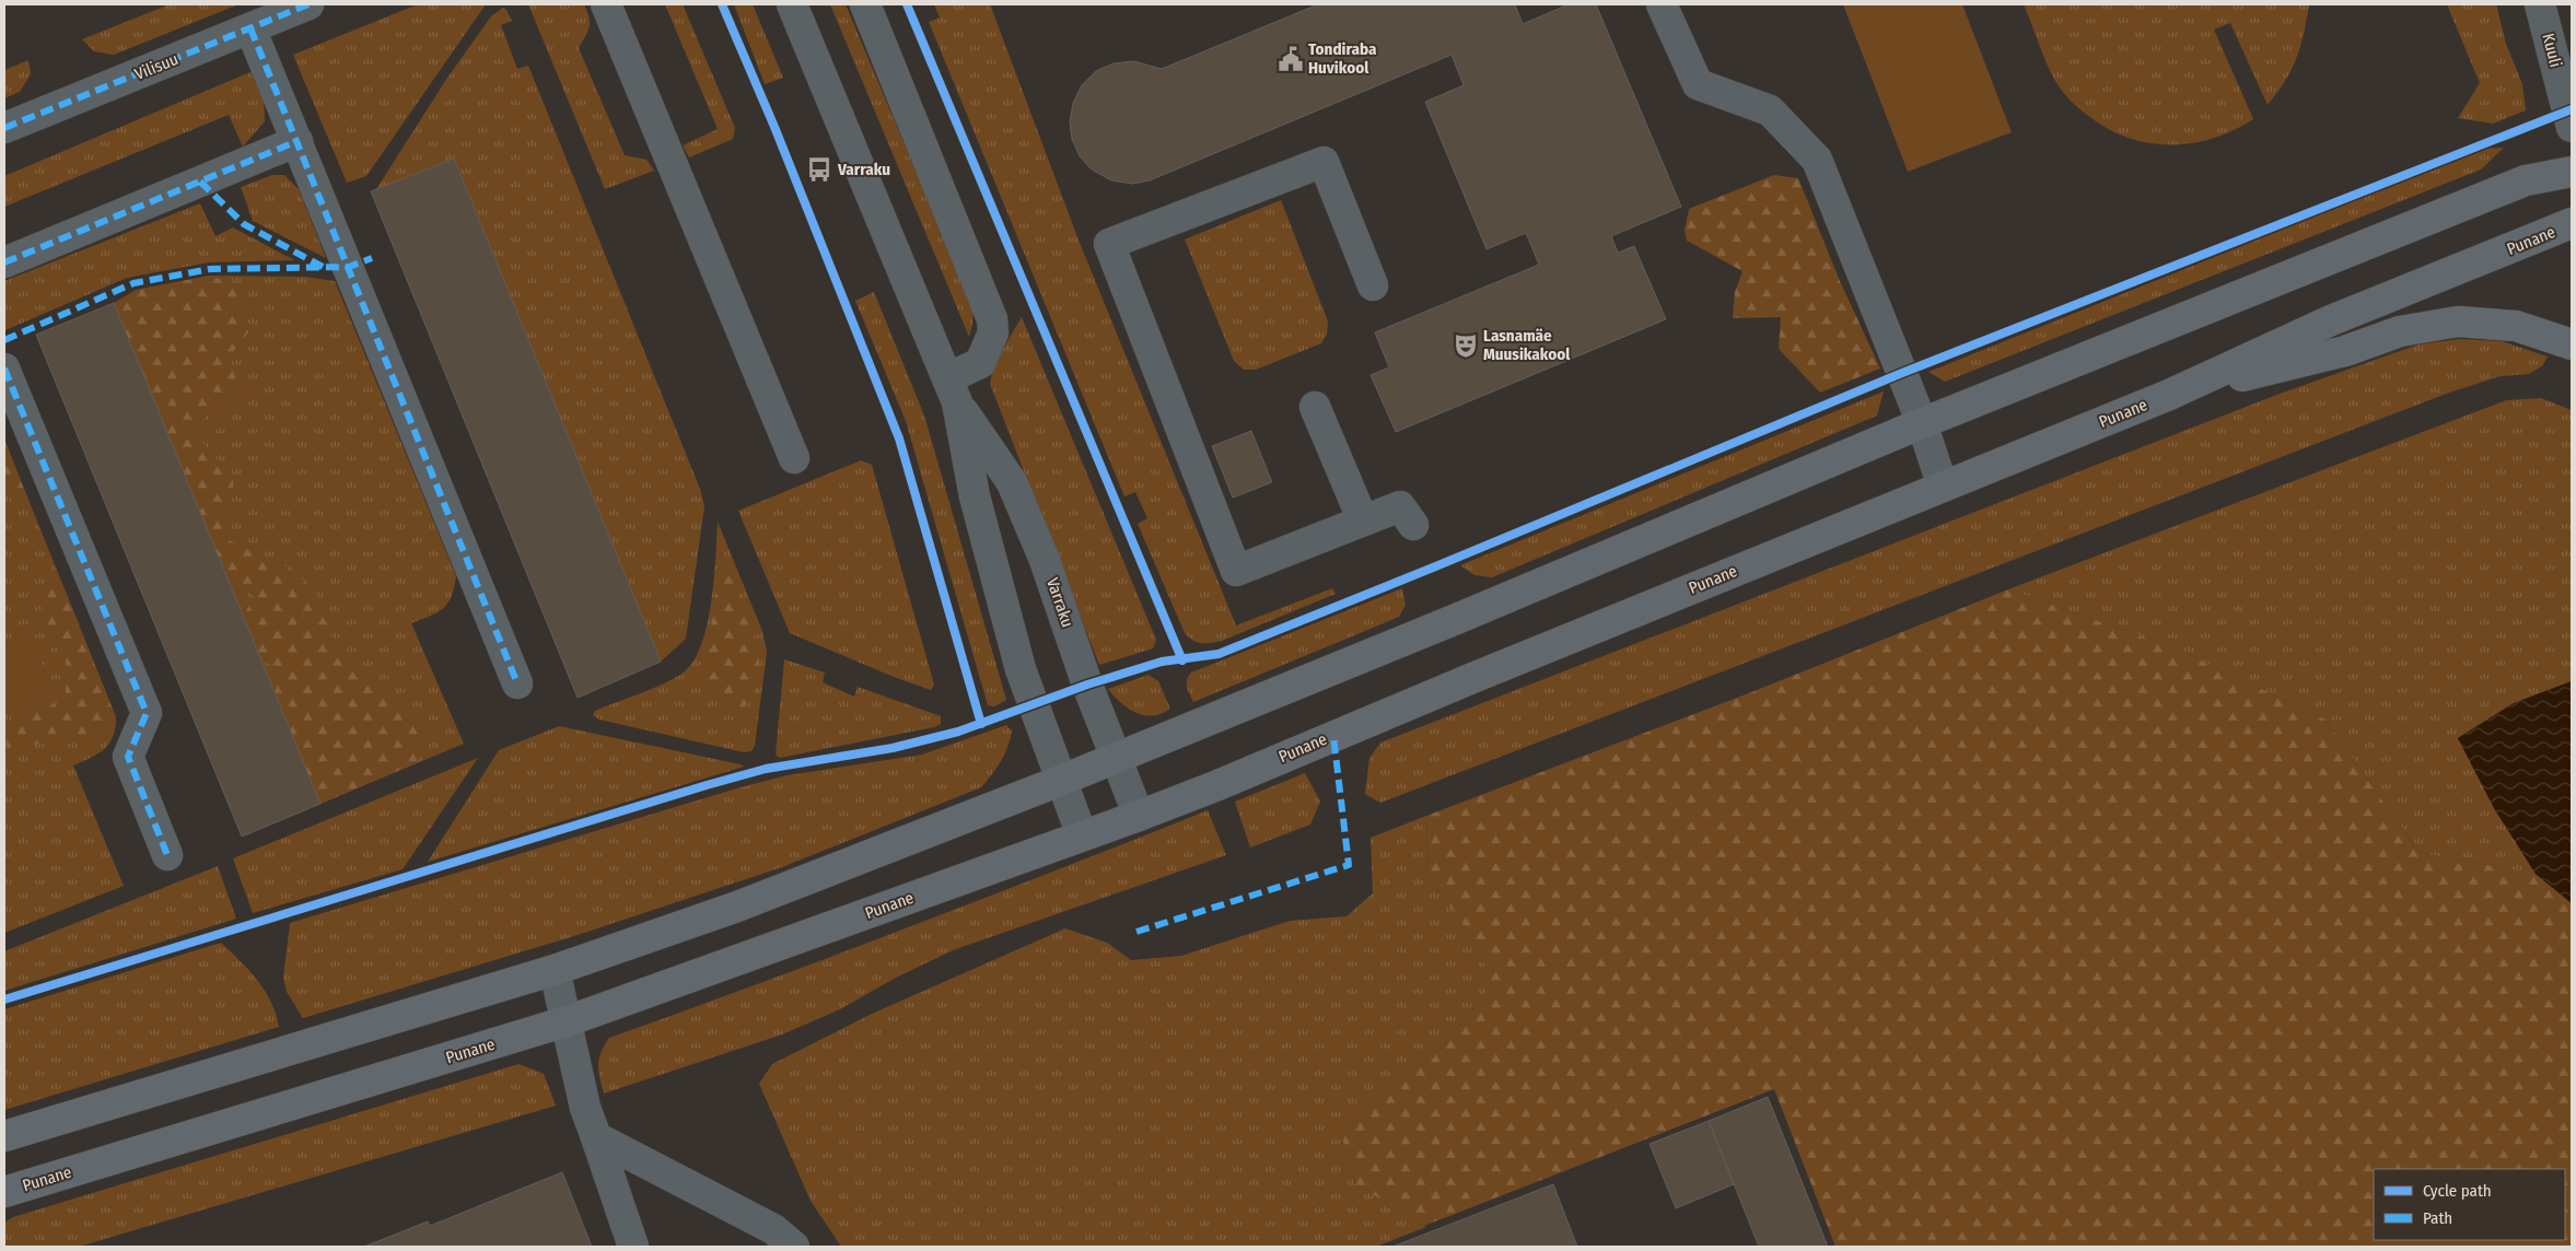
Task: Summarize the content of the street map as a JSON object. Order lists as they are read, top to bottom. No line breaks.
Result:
{"streets":{"main road":["Punane"],"street":["Kuuli","Vilisuu","Varraku"]},"crossings":[["Punane","Varraku"]],"places":{"public building":["Tondiraba Huvikool"],"bus stop":["Varraku"],"theatre":["Lasnamäe Muusikakool"]},"legend":["Cycle path","Path"]}
